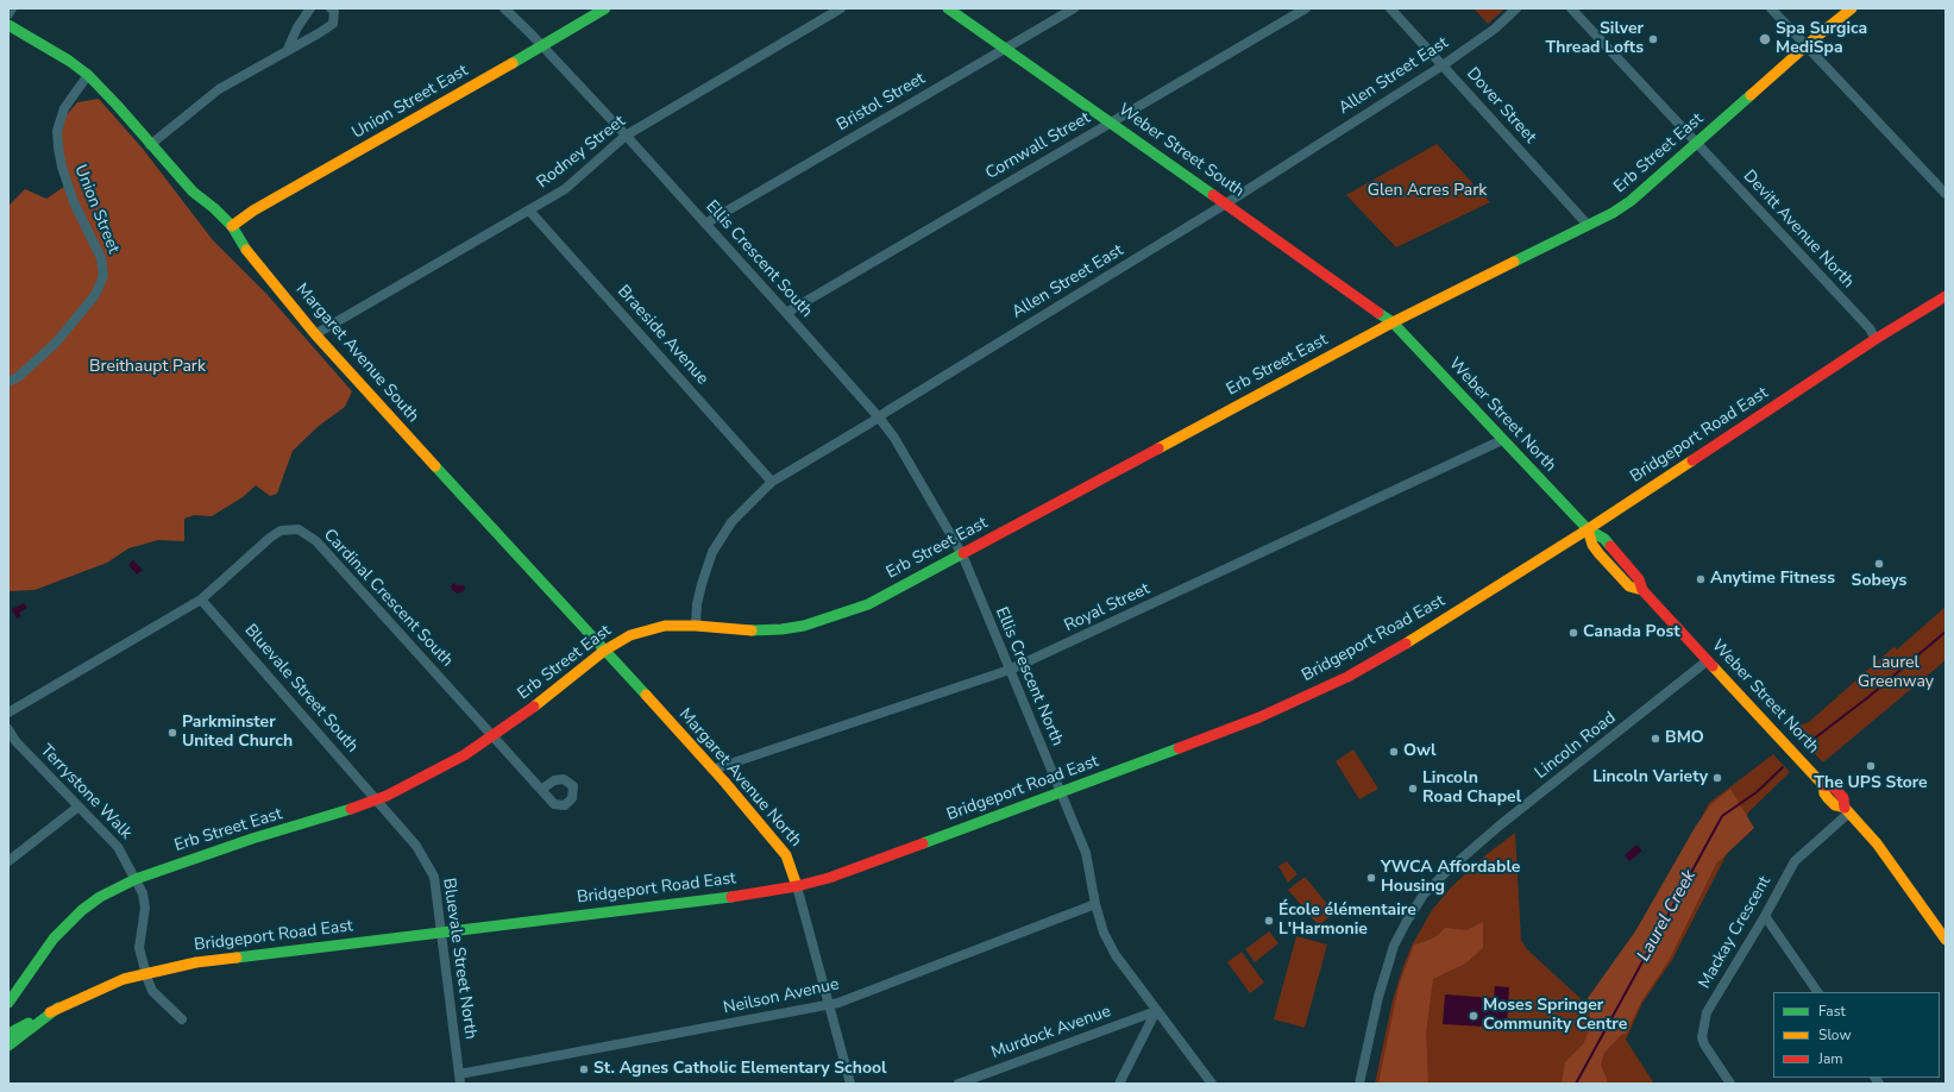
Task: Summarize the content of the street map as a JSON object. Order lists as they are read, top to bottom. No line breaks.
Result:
{"streets":{"main road":["Union Street East","Weber Street South","Erb Street East","Margaret Avenue South","Weber Street North","Bridgeport Road East","Margaret Avenue North"],"street":["Allen Street East","Bristol Street","Dover Street","Cornwall Street","Rodney Street","Union Street","Devitt Avenue North","Ellis Crescent South","Braeside Avenue","Cardinal Crescent South","Royal Street","Ellis Crescent North","Bluevale Street South","Lincoln Road","Terrystone Walk","Mackay Crescent","Bluevale Street North","Neilson Avenue","Murdock Avenue"]},"crossings":[["Allen Street East","Dover Street"],["Allen Street East","Weber Street South"],["Allen Street East","Erb Street East"],["Allen Street East","Ellis Crescent South"],["Allen Street East","Braeside Avenue"],["Union Street East","Ellis Crescent South"],["Union Street East","Margaret Avenue South"],["Bristol Street","Weber Street South"],["Bristol Street","Ellis Crescent South"],["Dover Street","Erb Street East"],["Cornwall Street","Weber Street South"],["Cornwall Street","Ellis Crescent South"],["Weber Street South","Erb Street East"],["Weber Street South","Weber Street North"],["Rodney Street","Ellis Crescent South"],["Rodney Street","Braeside Avenue"],["Rodney Street","Margaret Avenue South"],["Erb Street East","Devitt Avenue North"],["Erb Street East","Ellis Crescent South"],["Erb Street East","Margaret Avenue South"],["Erb Street East","Weber Street North"],["Erb Street East","Cardinal Crescent South"],["Erb Street East","Ellis Crescent North"],["Erb Street East","Bluevale Street South"],["Erb Street East","Margaret Avenue North"],["Erb Street East","Terrystone Walk"],["Erb Street East","Bluevale Street North"],["Union Street","Margaret Avenue South"],["Devitt Avenue North","Bridgeport Road East"],["Ellis Crescent South","Ellis Crescent North"],["Margaret Avenue South","Margaret Avenue North"],["Weber Street North","Bridgeport Road East"],["Weber Street North","Royal Street"],["Weber Street North","Lincoln Road"],["Weber Street North","Mackay Crescent"],["Bridgeport Road East","Ellis Crescent North"],["Bridgeport Road East","Margaret Avenue North"],["Bridgeport Road East","Terrystone Walk"],["Bridgeport Road East","Bluevale Street North"],["Cardinal Crescent South","Bluevale Street South"],["Royal Street","Ellis Crescent North"],["Royal Street","Margaret Avenue North"],["Ellis Crescent North","Neilson Avenue"],["Ellis Crescent North","Murdock Avenue"],["Bluevale Street South","Bluevale Street North"],["Margaret Avenue North","Neilson Avenue"],["Bluevale Street North","Neilson Avenue"]],"water":["Laurel Creek"],"parks":["Glen Acres Park","Breithaupt Park","Laurel Greenway"],"places":["Silver Thread Lofts","Spa Surgica MediSpa","Sobeys","Anytime Fitness","Canada Post","Parkminster United Church","BMO","Owl","The UPS Store","Lincoln Variety","Lincoln Road Chapel","YWCA Affordable Housing","École élémentaire L'Harmonie","Moses Springer Community Centre","St. Agnes Catholic Elementary School"],"legend":["Fast","Slow","Jam"]}
